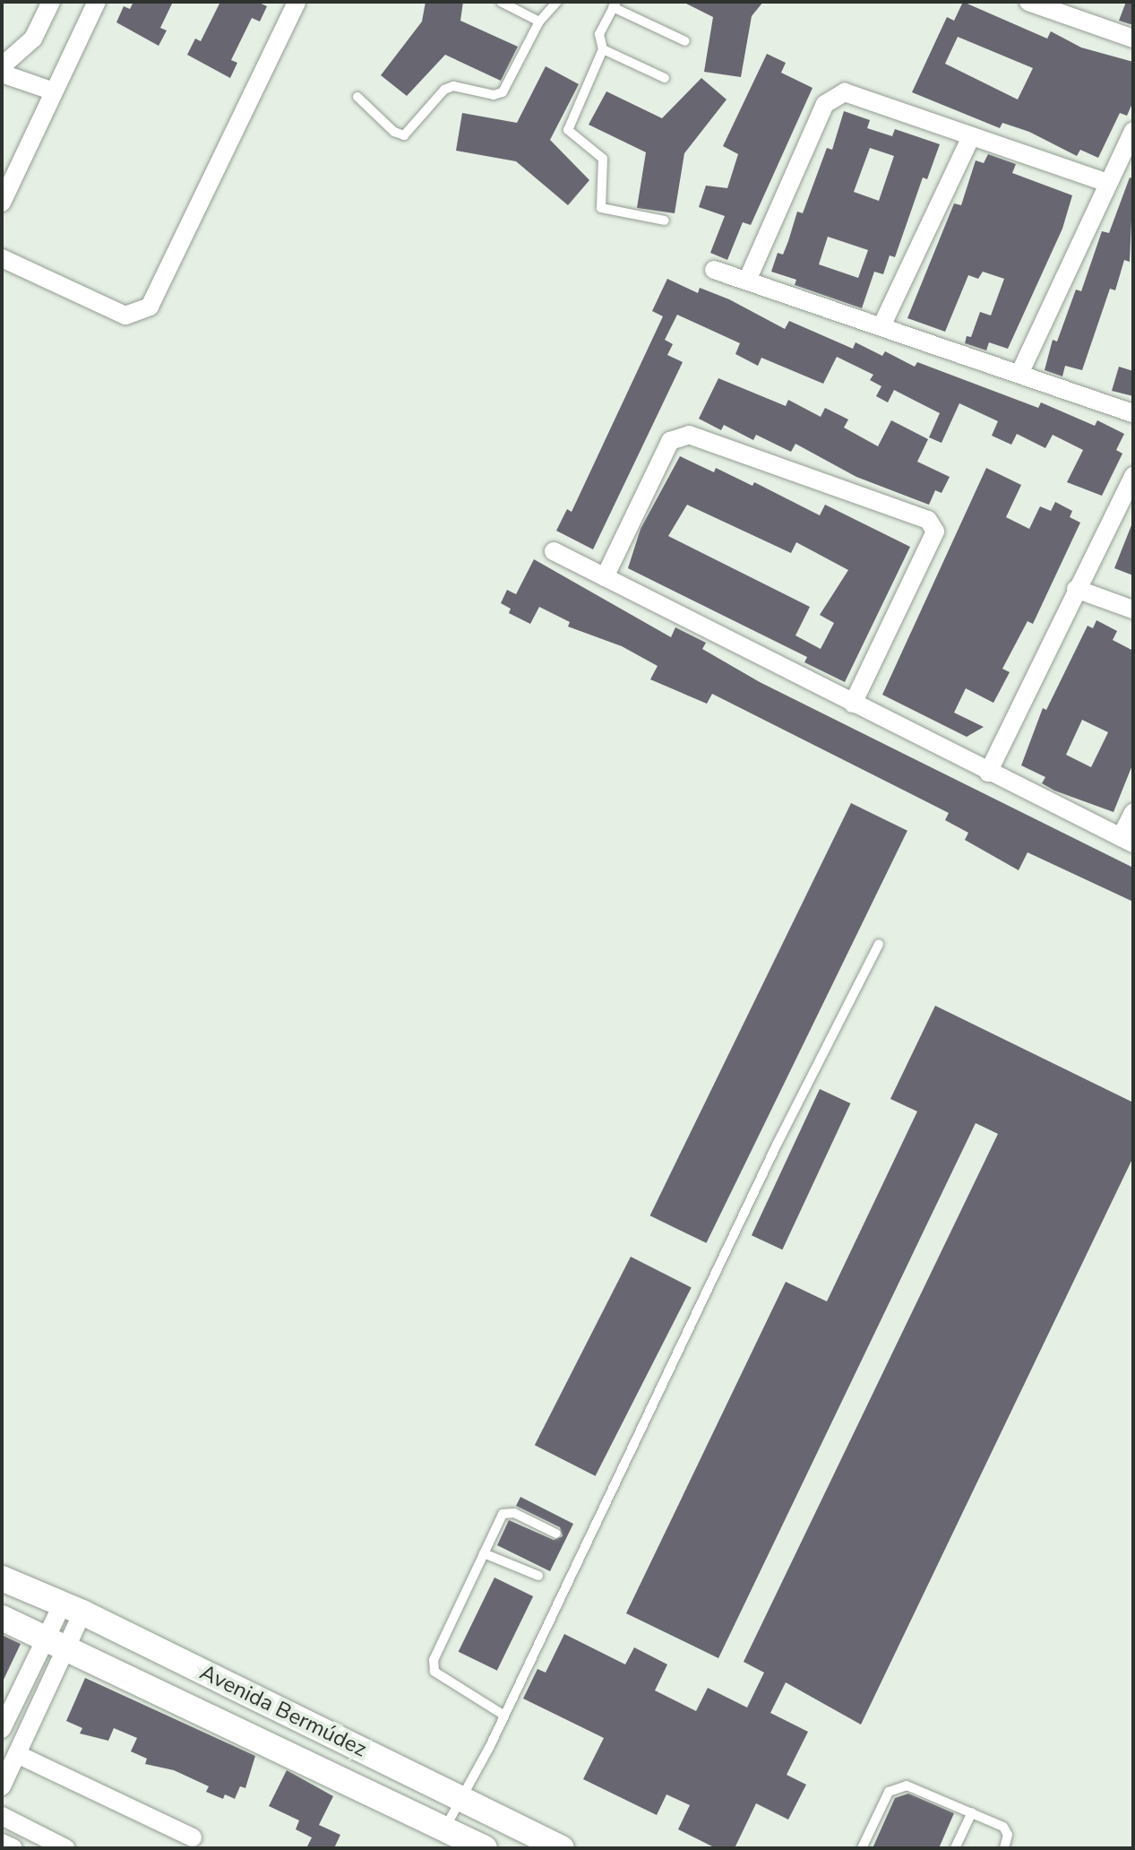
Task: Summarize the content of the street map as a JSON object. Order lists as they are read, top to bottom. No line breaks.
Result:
{"streets":{"street":["Avenida Bermúdez"]}}
